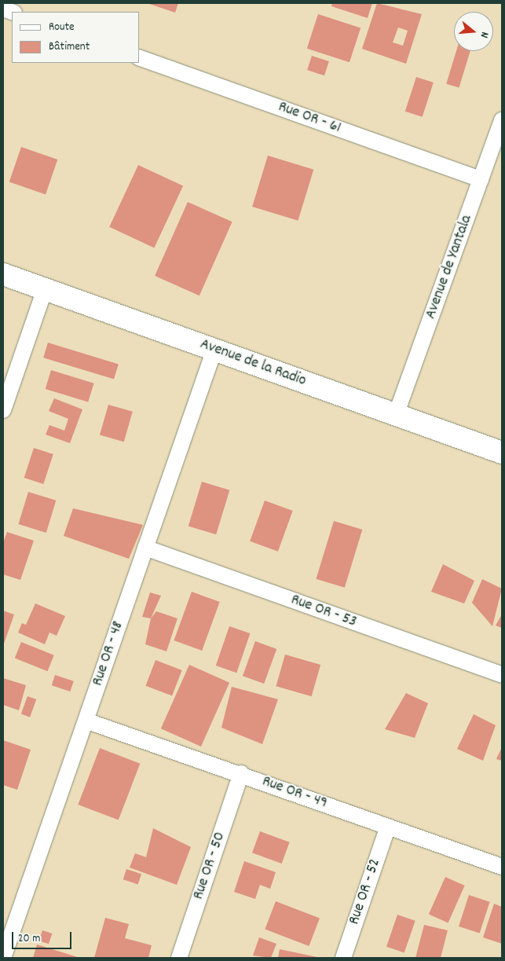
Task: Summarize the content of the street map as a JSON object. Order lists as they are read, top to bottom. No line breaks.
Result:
{"streets":{"street":["Rue OR - 61","Avenue de Yantala","Avenue de la Radio","Rue OR - 53","Rue OR - 48","Rue OR - 49","Rue OR - 50","Rue OR - 52"]},"crossings":[["Rue OR - 61","Avenue de Yantala"],["Avenue de Yantala","Avenue de la Radio"],["Avenue de la Radio","Rue OR - 48"],["Rue OR - 53","Rue OR - 48"],["Rue OR - 48","Rue OR - 49"],["Rue OR - 49","Rue OR - 50"],["Rue OR - 49","Rue OR - 52"]],"legend":["Route","Bâtiment"],"scale_bar":"20 m","north":"right"}
